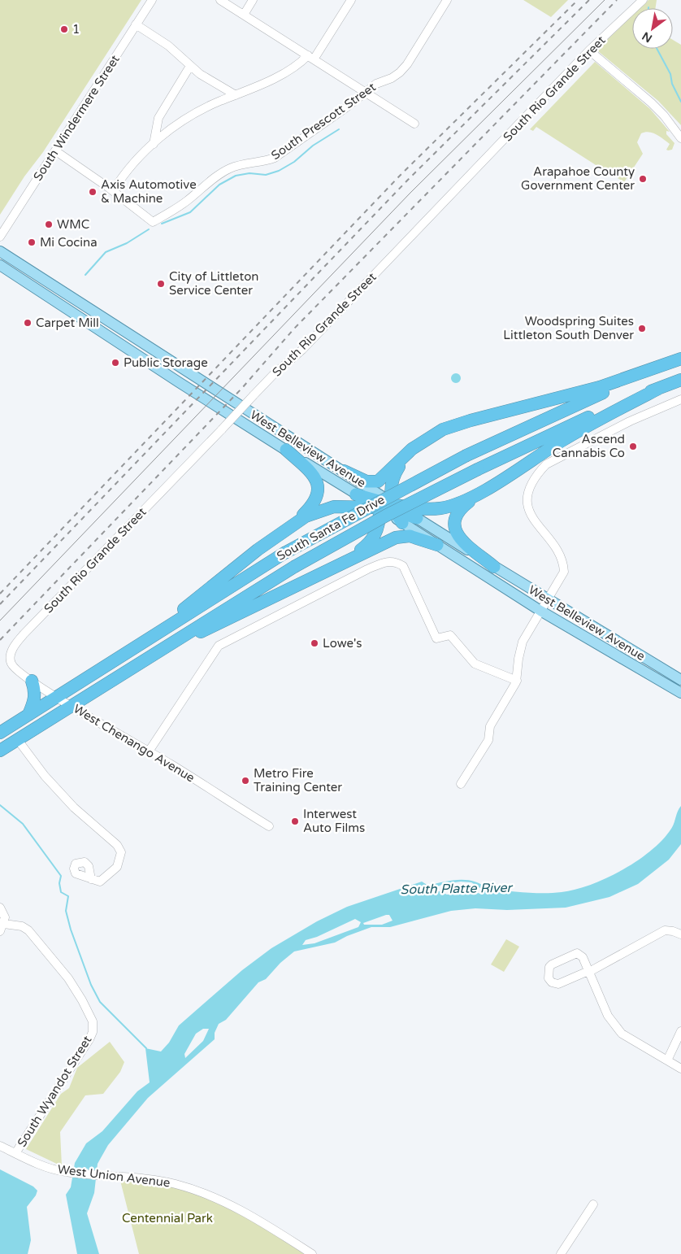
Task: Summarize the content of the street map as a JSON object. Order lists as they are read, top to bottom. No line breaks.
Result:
{"streets":{"highway":["South Santa Fe Drive"],"main road":["West Belleview Avenue"],"street":["South Rio Grande Street","South Windermere Street","South Prescott Street","West Chenango Avenue","South Wyandot Street","West Union Avenue"]},"crossings":[["South Rio Grande Street","West Chenango Avenue"],["South Santa Fe Drive","West Chenango Avenue"],["South Wyandot Street","West Union Avenue"]],"water":["South Platte River"],"parks":["Centennial Park"],"places":["1","Arapahoe County Government Center","Axis Automotive & Machine","WMC","Mi Cocina","City of Littleton Service Center","Carpet Mill","Woodspring Suites Littleton South Denver","Public Storage","Ascend Cannabis Co","Lowe's","Metro Fire Training Center","Interwest Auto Films"],"north":"bottom left"}
